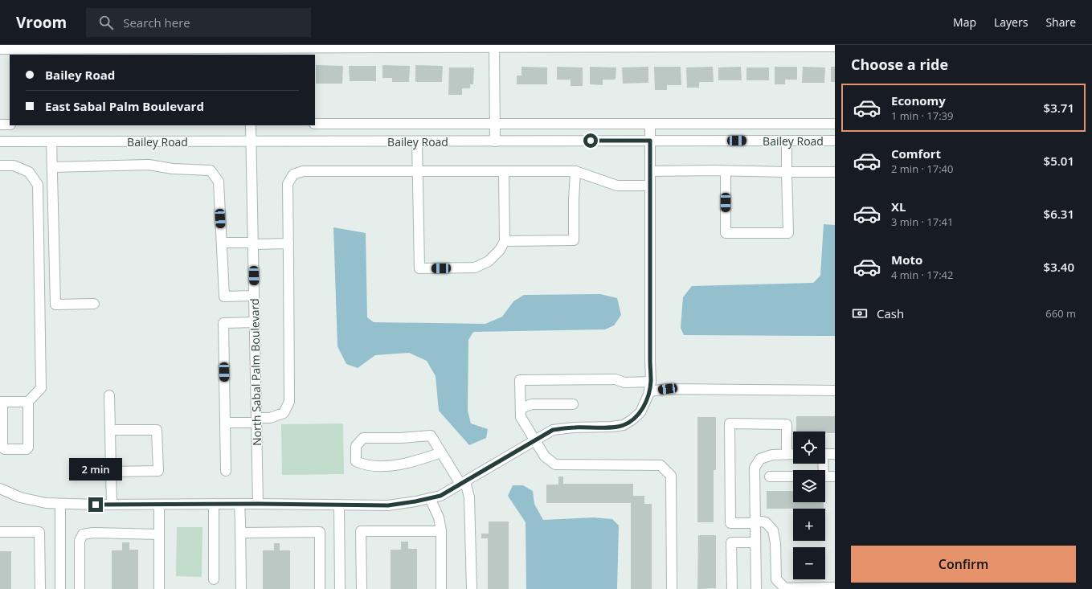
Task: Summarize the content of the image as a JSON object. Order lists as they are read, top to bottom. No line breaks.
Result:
{"streets":{"street":["Bailey Road","North Sabal Palm Boulevard"]},"crossings":[["Bailey Road","North Sabal Palm Boulevard"]],"page":{"header":"Vroom","search":"Search here","nav":["Map","Layers","Share"],"heading":"Choose a ride","banner":["Bailey Road","East Sabal Palm Boulevard"],"list":[{"name":"Economy","note":"1 min · 17:39","value":"$3.71"},{"name":"Comfort","note":"2 min · 17:40","value":"$5.01"},{"name":"XL","note":"3 min · 17:41","value":"$6.31"},{"name":"Moto","note":"4 min · 17:42","value":"$3.40"}],"pay":["Cash","660 m"],"map_buttons":["+","−"],"bubble":"2 min","buttons":"Confirm"}}
